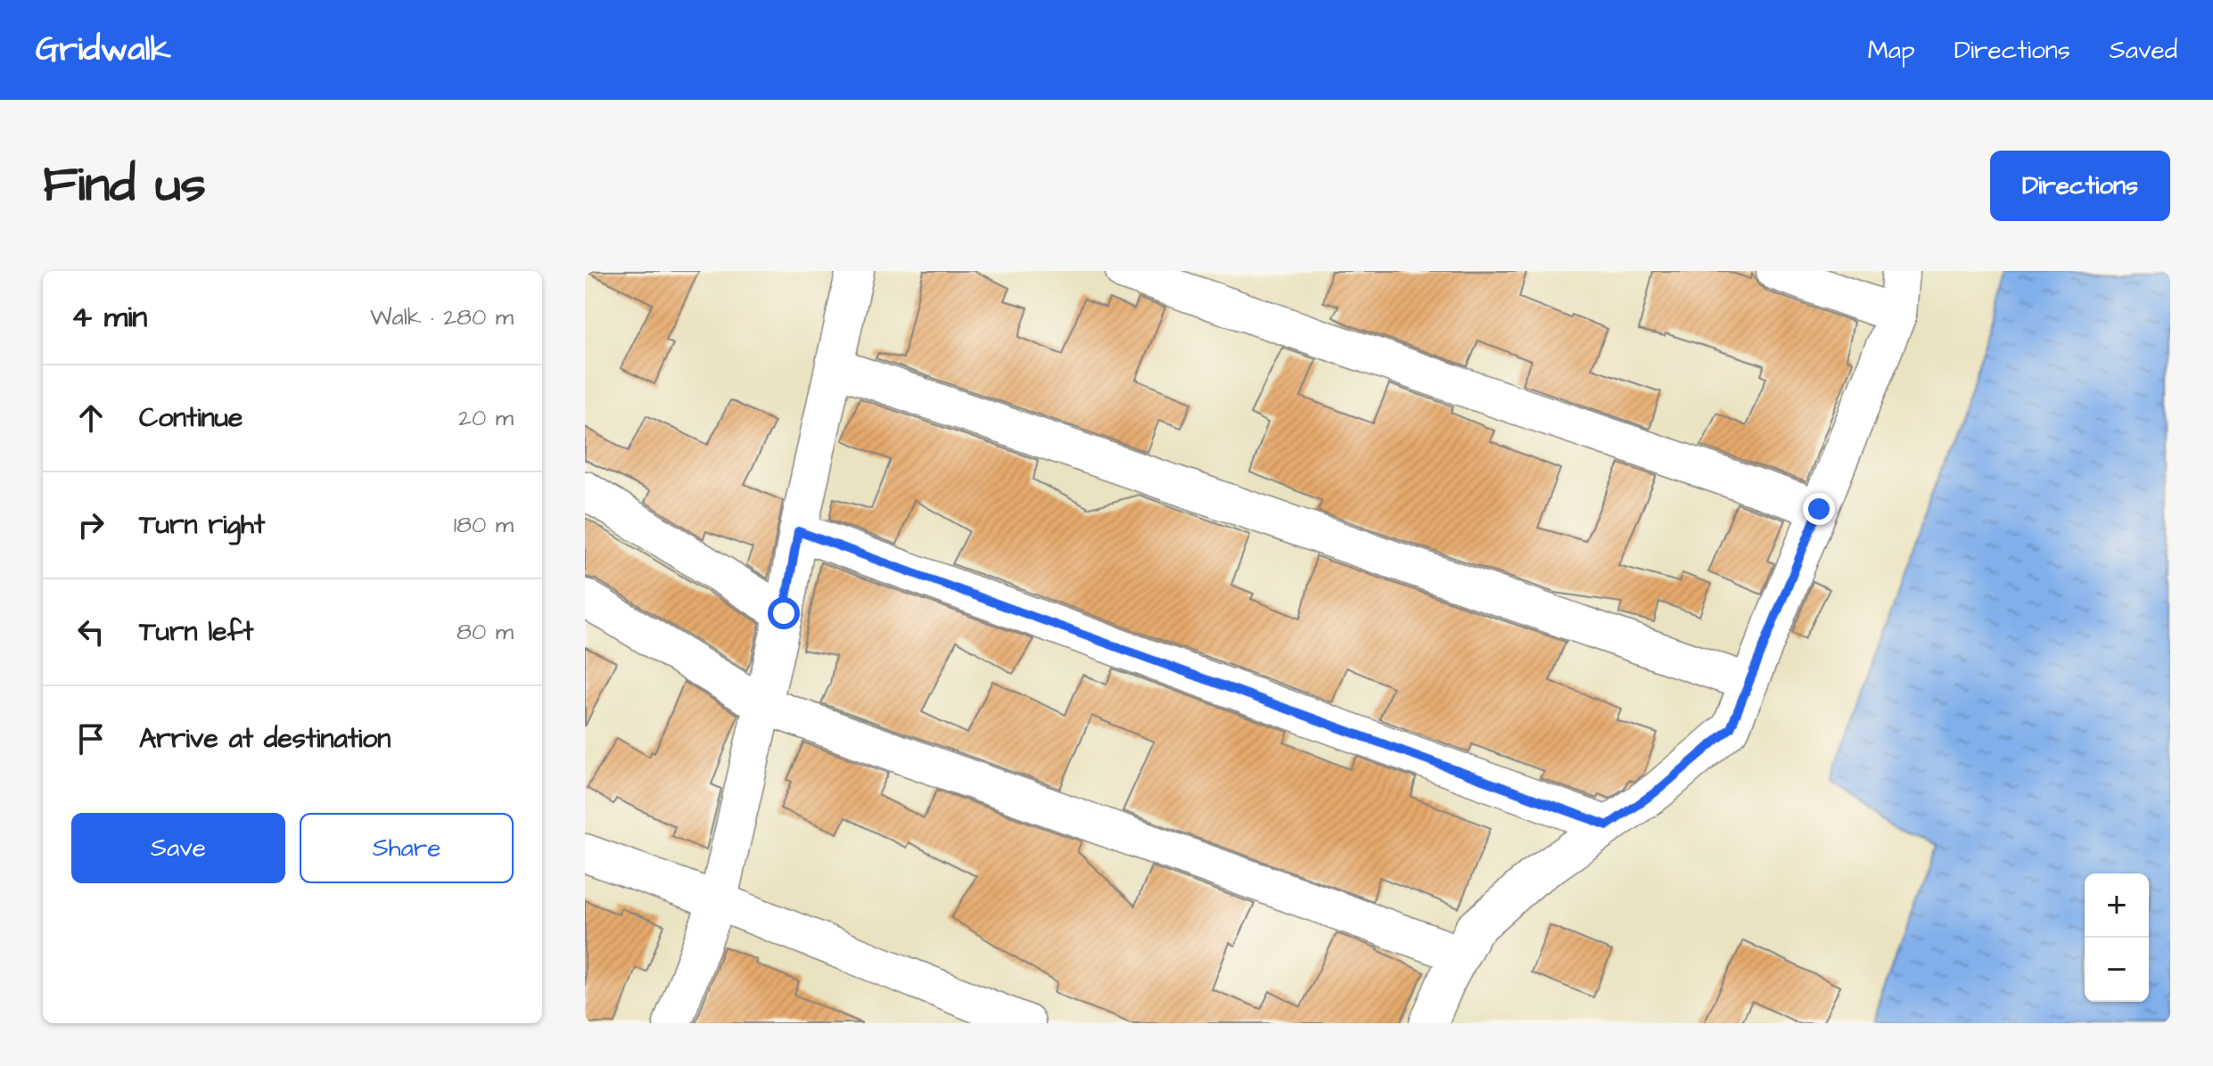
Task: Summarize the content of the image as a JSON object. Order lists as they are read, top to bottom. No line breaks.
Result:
{"page":{"header":"Gridwalk","nav":["Map","Directions","Saved"],"title":"Find us","buttons":["Directions",["Save","Share"]],"heading":["4 min","Walk · 280 m"],"list":[["Continue","20 m"],["Turn right","180 m"],["Turn left","80 m"],"Arrive at destination"],"map_buttons":["+","−"]}}
